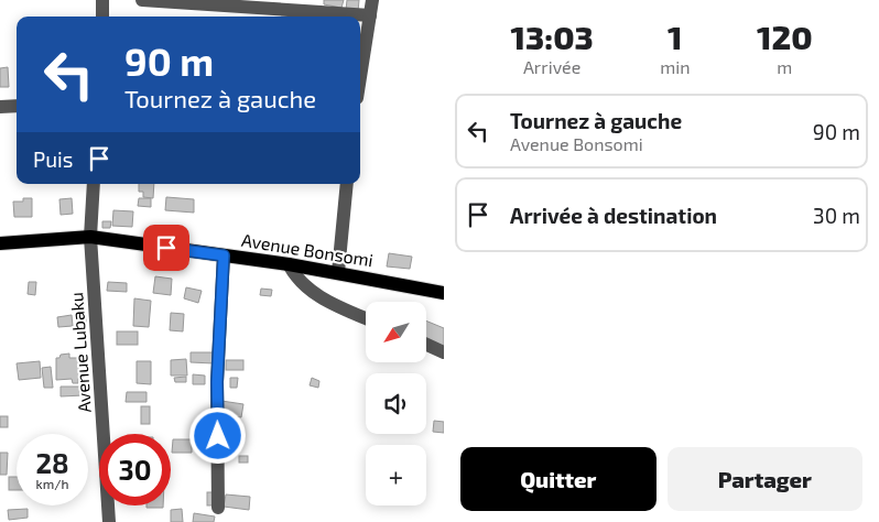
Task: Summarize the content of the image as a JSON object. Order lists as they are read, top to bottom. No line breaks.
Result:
{"streets":{"main road":["Avenue Bonsomi"],"street":["Avenue Lubaku"]},"crossings":[["Avenue Bonsomi","Avenue Lubaku"]],"north":"bottom left","page":{"eta":["13:03","Arrivée","1","min","120","m"],"turn":["90 m","Tournez à gauche"],"list":[{"name":"Tournez à gauche","note":"Avenue Bonsomi","value":"90 m"},{"name":"Arrivée à destination","value":"30 m"}],"then":"Puis","map_buttons":"+","speed":"28 km/h","limit":"30","buttons":["Quitter","Partager"]}}
